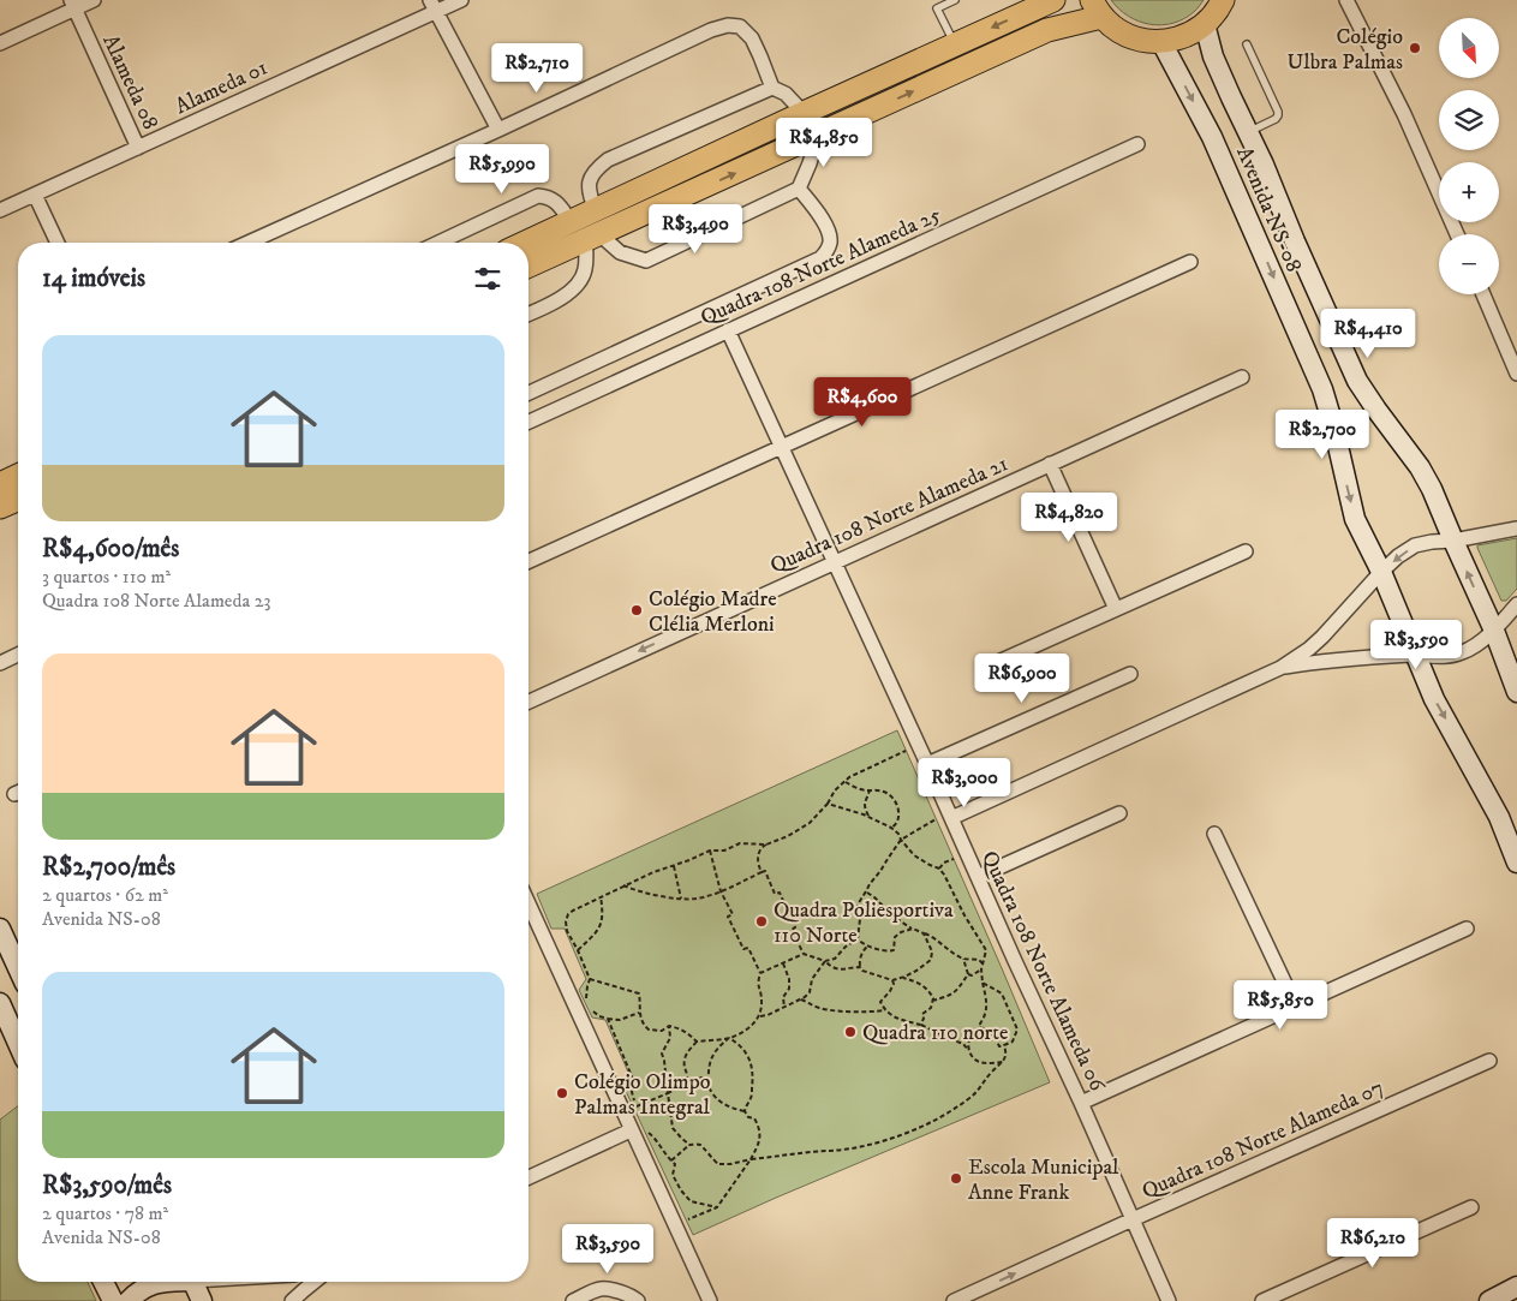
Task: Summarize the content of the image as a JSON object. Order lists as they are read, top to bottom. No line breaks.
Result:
{"streets":{"street":["Alameda 08","Alameda 01","Avenida NS-08","Quadra 108 Norte Alameda 25","Quadra 108 Norte Alameda 21","Quadra 108 Norte Alameda 06","Quadra 108 Norte Alameda 07"]},"crossings":[["Alameda 08","Alameda 01"],["Quadra 108 Norte Alameda 25","Quadra 108 Norte Alameda 06"],["Quadra 108 Norte Alameda 21","Quadra 108 Norte Alameda 06"],["Quadra 108 Norte Alameda 06","Quadra 108 Norte Alameda 07"]],"one_way":["Quadra 108 Norte Alameda 21"],"places":["Colégio Ulbra Palmas","Colégio Madre Clélia Merloni","Quadra Poliesportiva 110 Norte","Quadra 110 norte","Colégio Olimpo Palmas Integral","Escola Municipal Anne Frank"],"north":"bottom right","page":{"map_buttons":["+","−"],"price":["R$2,710","R$4,850","R$5,990","R$3,490","R$4,410","R$4,600","R$2,700","R$4,820","R$3,590","R$6,900","R$3,000","R$5,850","R$6,210","R$3,590"],"heading":"14 imóveis","list":[{"name":"R$4,600/mês","note":"3 quartos · 110 m² · Quadra 108 Norte Alameda 23"},{"name":"R$2,700/mês","note":"2 quartos · 62 m² · Avenida NS-08"},{"name":"R$3,590/mês","note":"2 quartos · 78 m² · Avenida NS-08"}]}}
